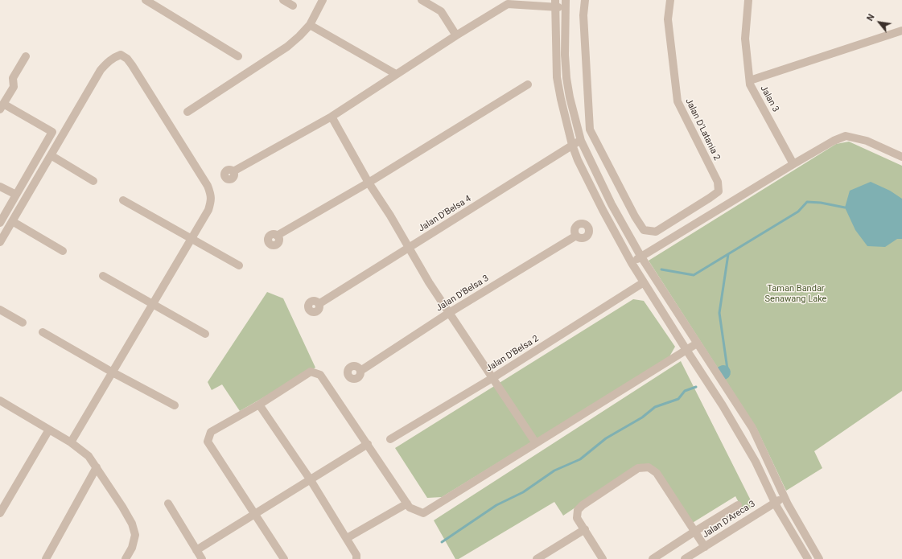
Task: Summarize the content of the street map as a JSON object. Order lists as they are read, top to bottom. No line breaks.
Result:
{"streets":{"street":["Jalan 3","Jalan D’Latania 2","Jalan D'Belsa 4","Jalan D'Belsa 3","Jalan D'Belsa 2","Jalan D'Areca 3"]},"parks":["Taman Bandar Senawang Lake"],"north":"top left"}
